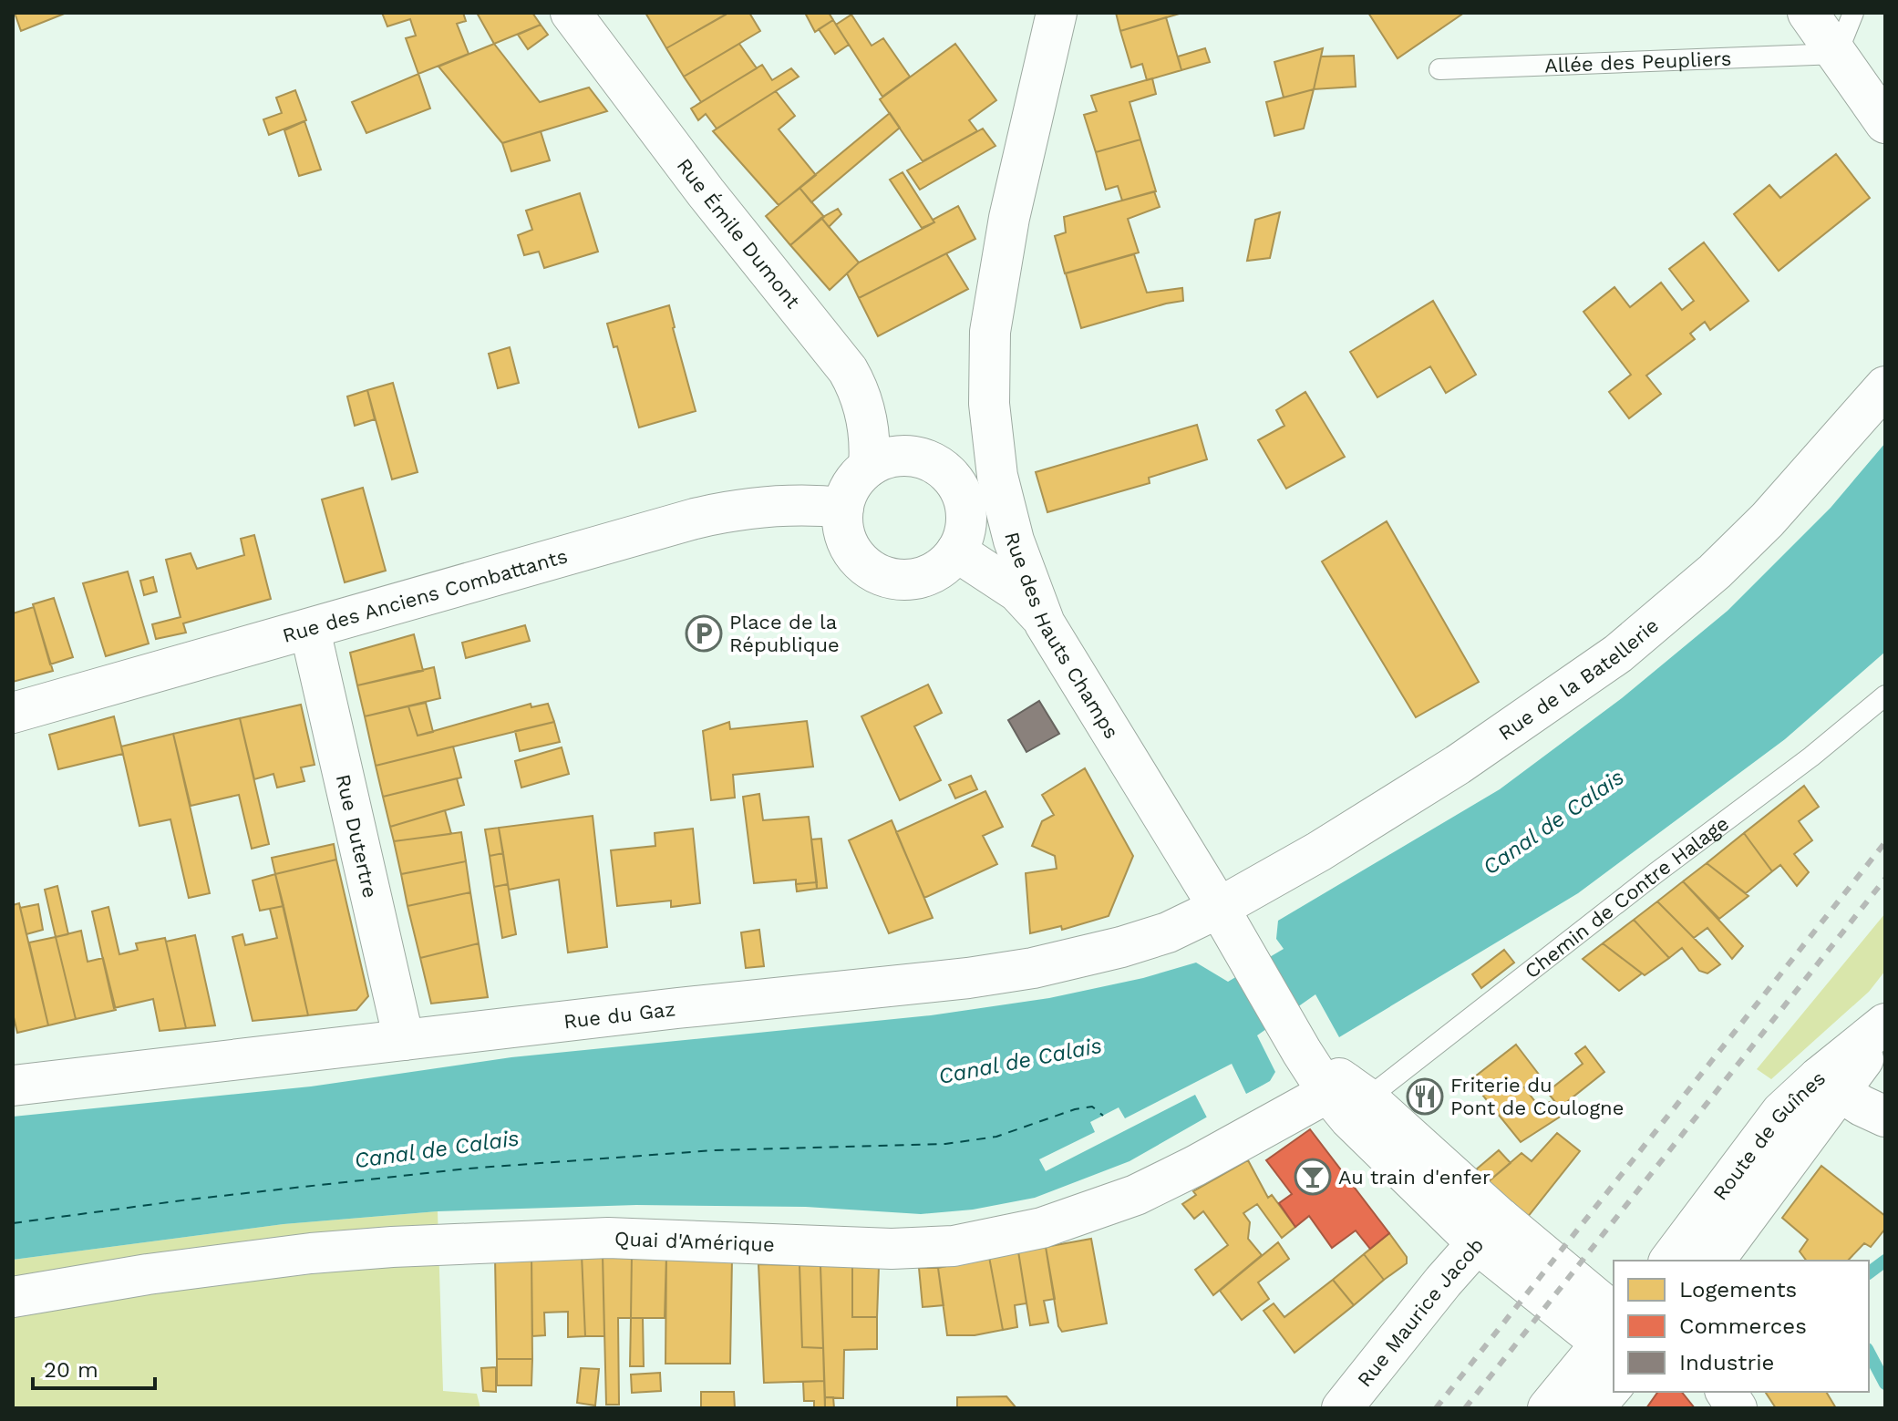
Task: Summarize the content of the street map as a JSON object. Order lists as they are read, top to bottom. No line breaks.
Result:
{"streets":{"street":["Rue Émile Dumont","Rue des Anciens Combattants","Rue des Hauts Champs","Rue de la Batellerie","Rue Dutertre","Rue du Gaz","Route de Guînes","Quai d'Amérique","Rue Maurice Jacob"],"lane":["Allée des Peupliers","Chemin de Contre Halage"]},"crossings":[["Rue Émile Dumont","Rue des Anciens Combattants"],["Rue Émile Dumont","Rue des Hauts Champs"],["Rue des Anciens Combattants","Rue des Hauts Champs"],["Rue des Anciens Combattants","Rue Dutertre"],["Rue des Hauts Champs","Rue de la Batellerie"],["Rue des Hauts Champs","Chemin de Contre Halage"],["Rue des Hauts Champs","Rue du Gaz"],["Rue des Hauts Champs","Quai d'Amérique"],["Rue des Hauts Champs","Rue Maurice Jacob"],["Rue de la Batellerie","Rue du Gaz"],["Rue Dutertre","Rue du Gaz"],["Chemin de Contre Halage","Quai d'Amérique"]],"water":["Canal de Calais"],"places":{"parking":["Place de la République"],"restaurant":["Friterie du Pont de Coulogne"],"bar":["Au train d'enfer"]},"legend":["Logements","Commerces","Industrie"],"scale_bar":"20 m"}
